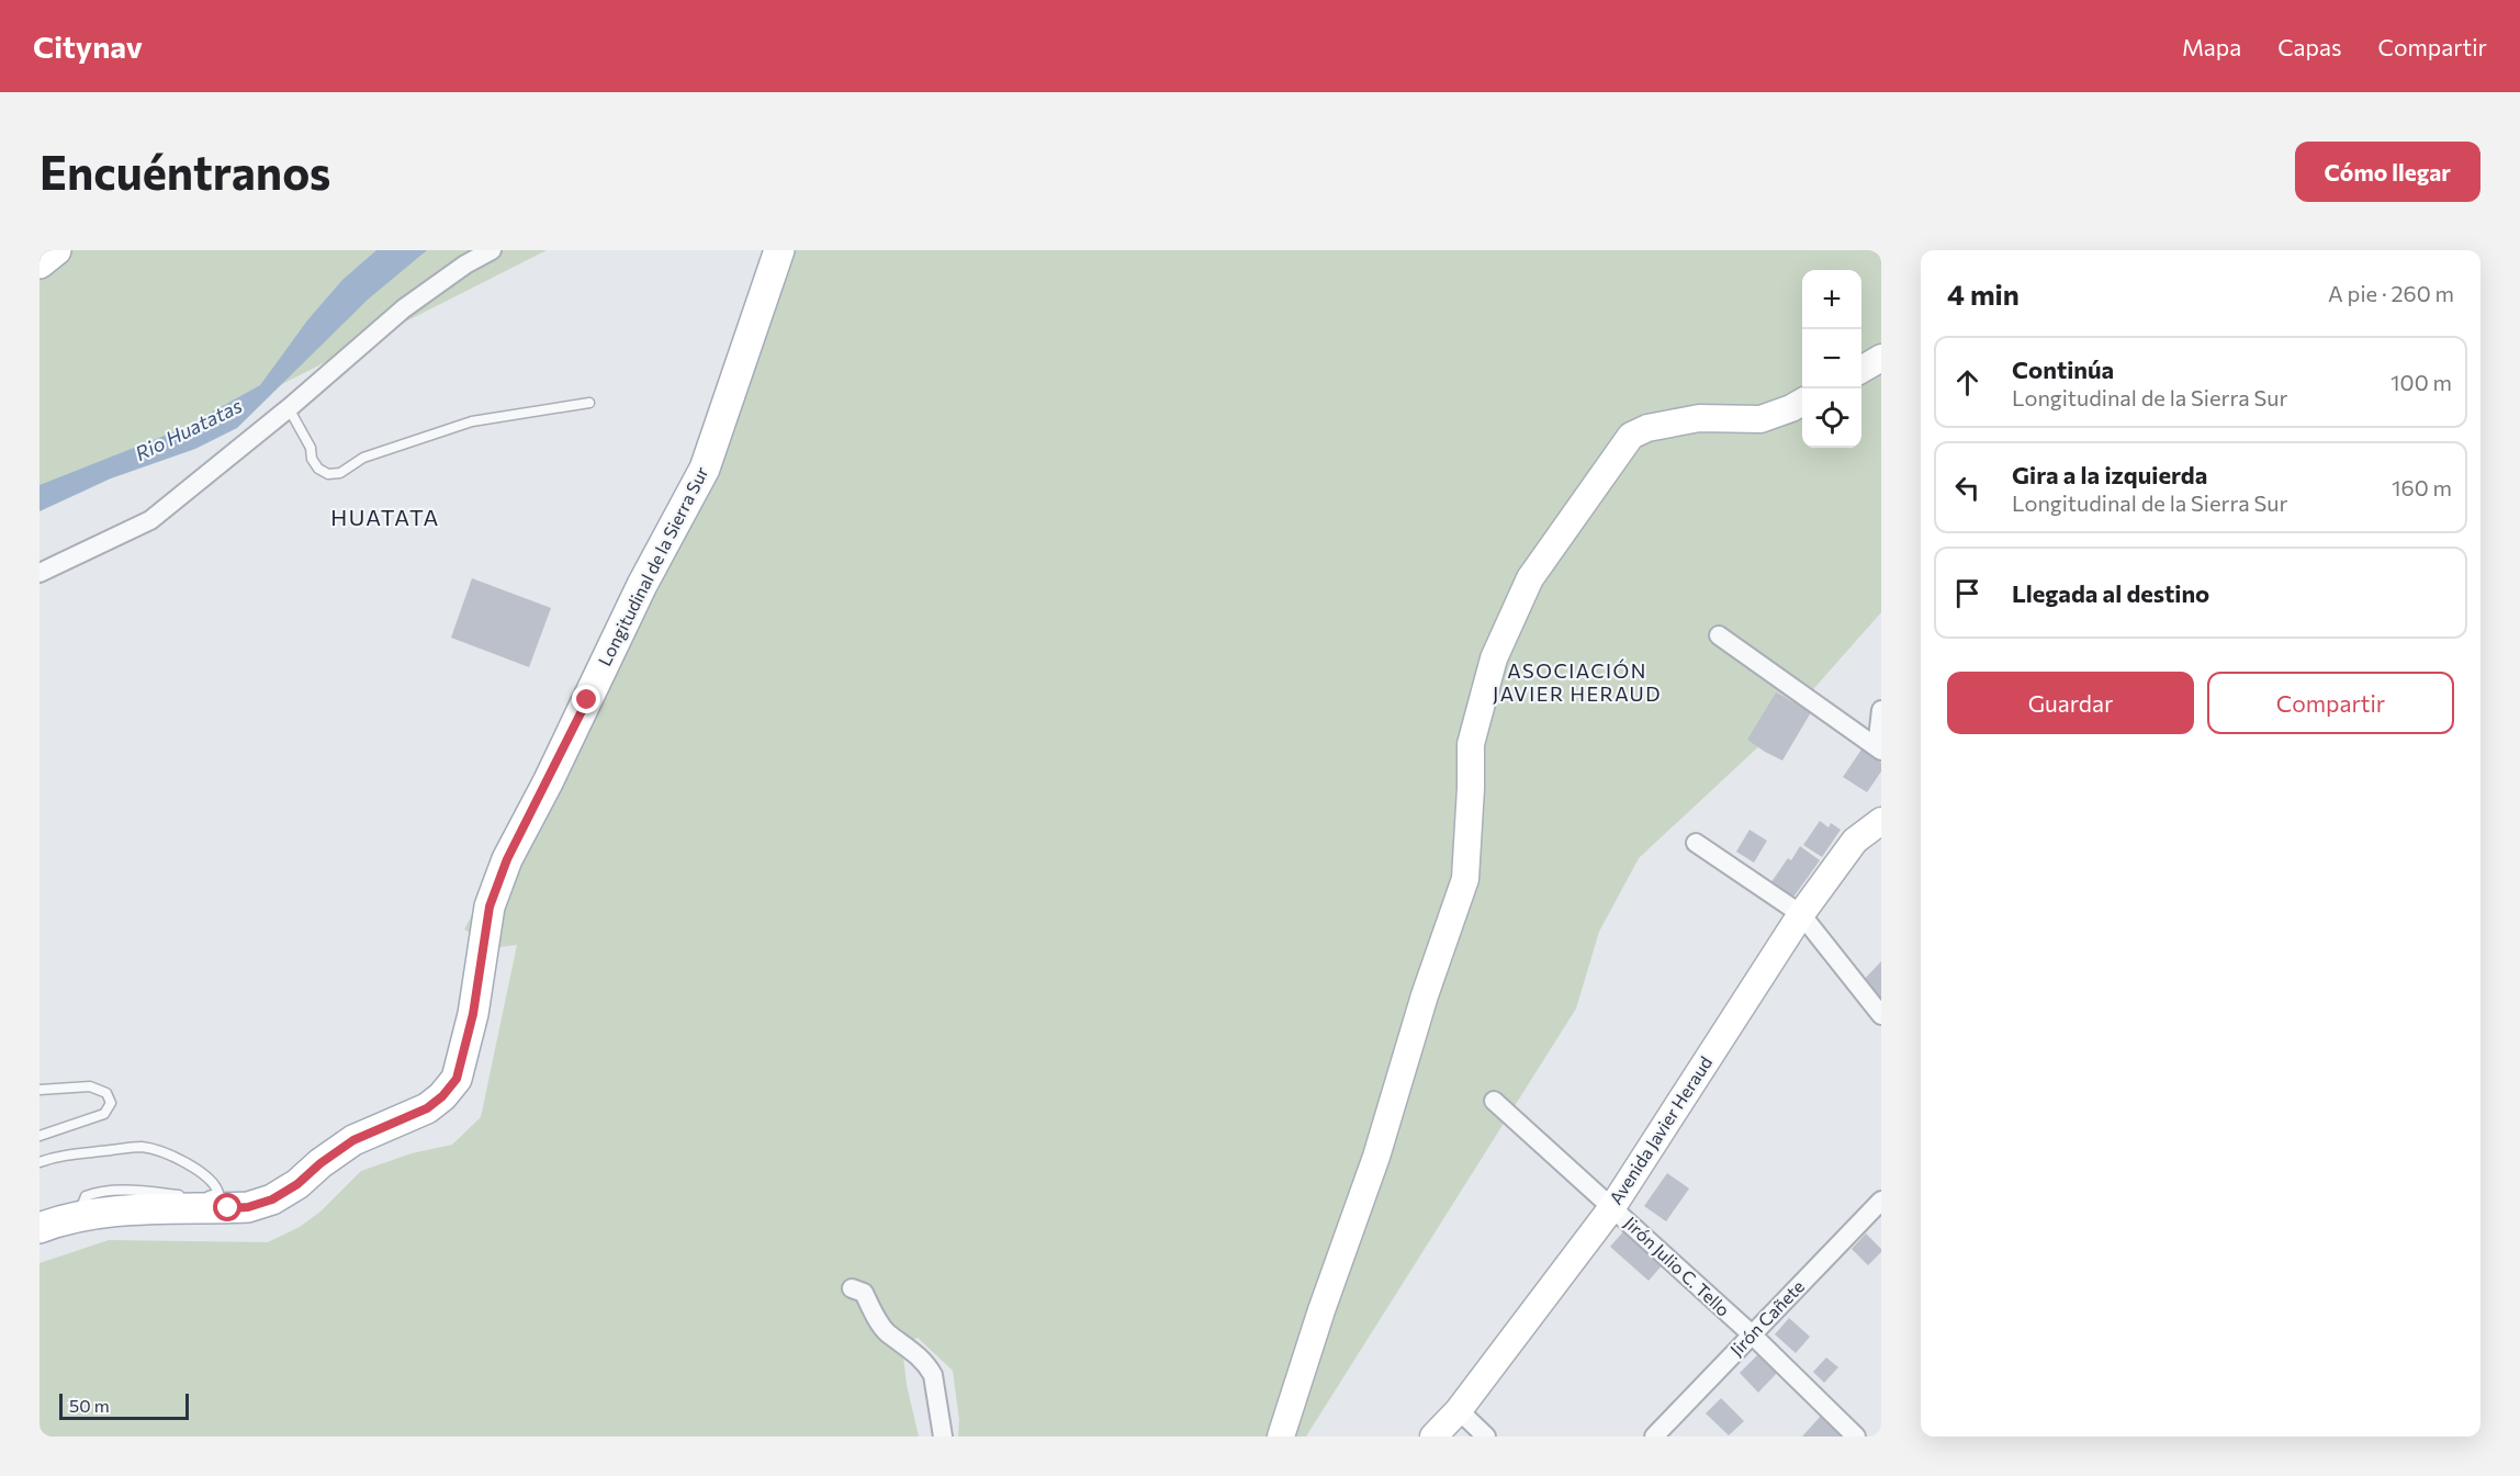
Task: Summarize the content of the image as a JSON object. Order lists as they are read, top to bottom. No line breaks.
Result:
{"streets":{"main road":["Longitudinal de la Sierra Sur","Avenida Javier Heraud"],"street":["Jirón Julio C. Tello","Jirón Cañete"]},"crossings":[["Avenida Javier Heraud","Jirón Julio C. Tello"],["Jirón Julio C. Tello","Jirón Cañete"]],"districts":["HUATATA","ASOCIACIÓN JAVIER HERAUD"],"water":["Rio Huatatas"],"scale_bar":"50 m","page":{"header":"Citynav","nav":["Mapa","Capas","Compartir"],"buttons":["Cómo llegar",["Guardar","Compartir"]],"title":"Encuéntranos","heading":["4 min","A pie · 260 m"],"map_buttons":["+","−"],"list":[["Continúa","Longitudinal de la Sierra Sur","100 m"],["Gira a la izquierda","Longitudinal de la Sierra Sur","160 m"],"Llegada al destino"],"scale":"50 m"}}
